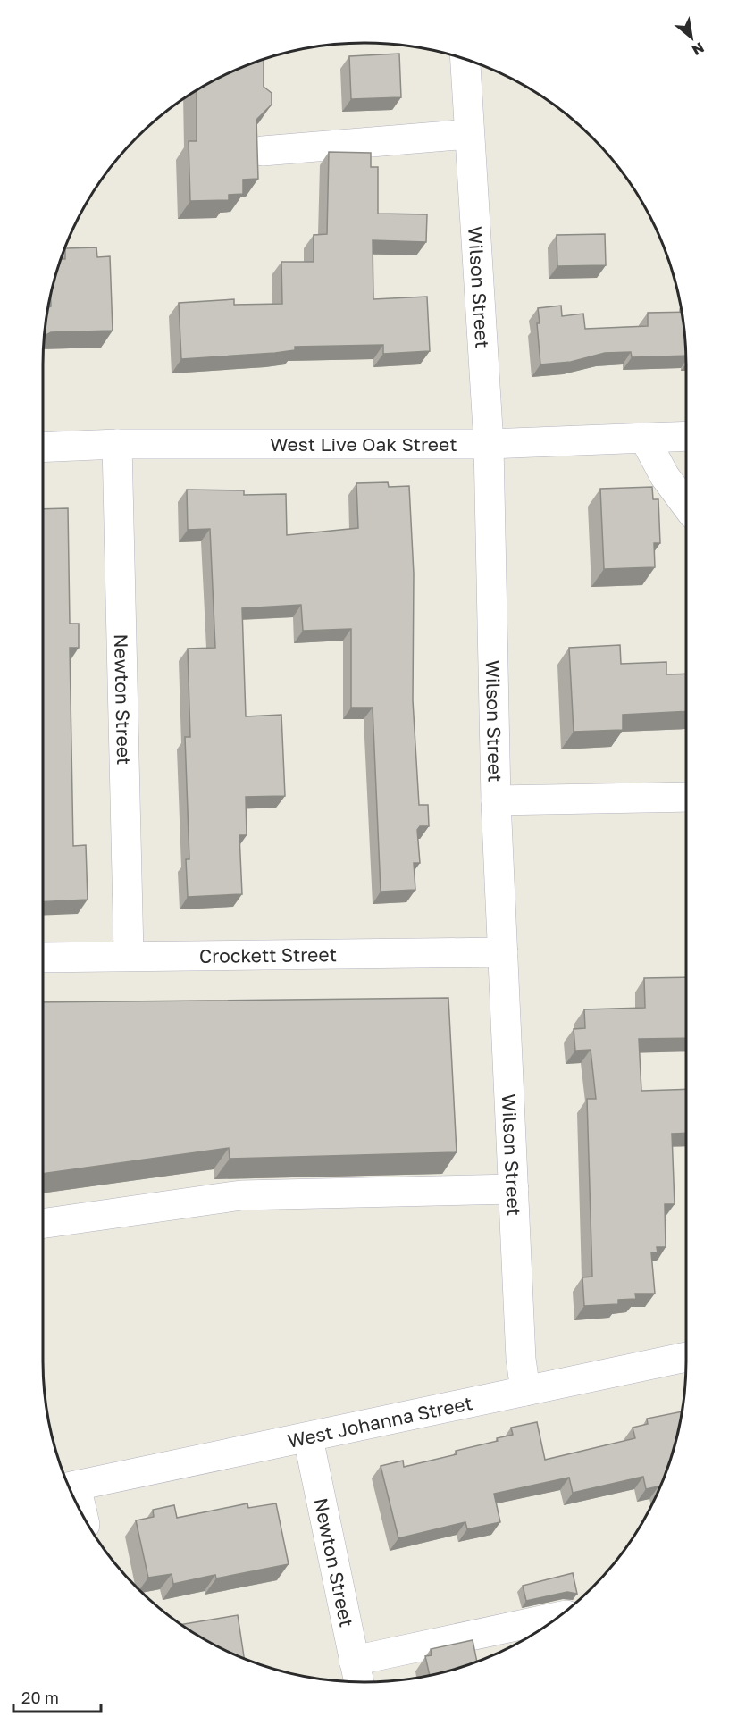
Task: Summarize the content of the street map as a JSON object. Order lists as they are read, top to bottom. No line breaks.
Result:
{"streets":{"street":["Wilson Street","West Live Oak Street","Newton Street","Crockett Street","West Johanna Street"]},"crossings":[["Wilson Street","West Live Oak Street"],["Wilson Street","Crockett Street"],["Wilson Street","West Johanna Street"],["West Live Oak Street","Newton Street"],["Newton Street","Crockett Street"],["Newton Street","West Johanna Street"]],"scale_bar":"20 m","north":"bottom right"}
